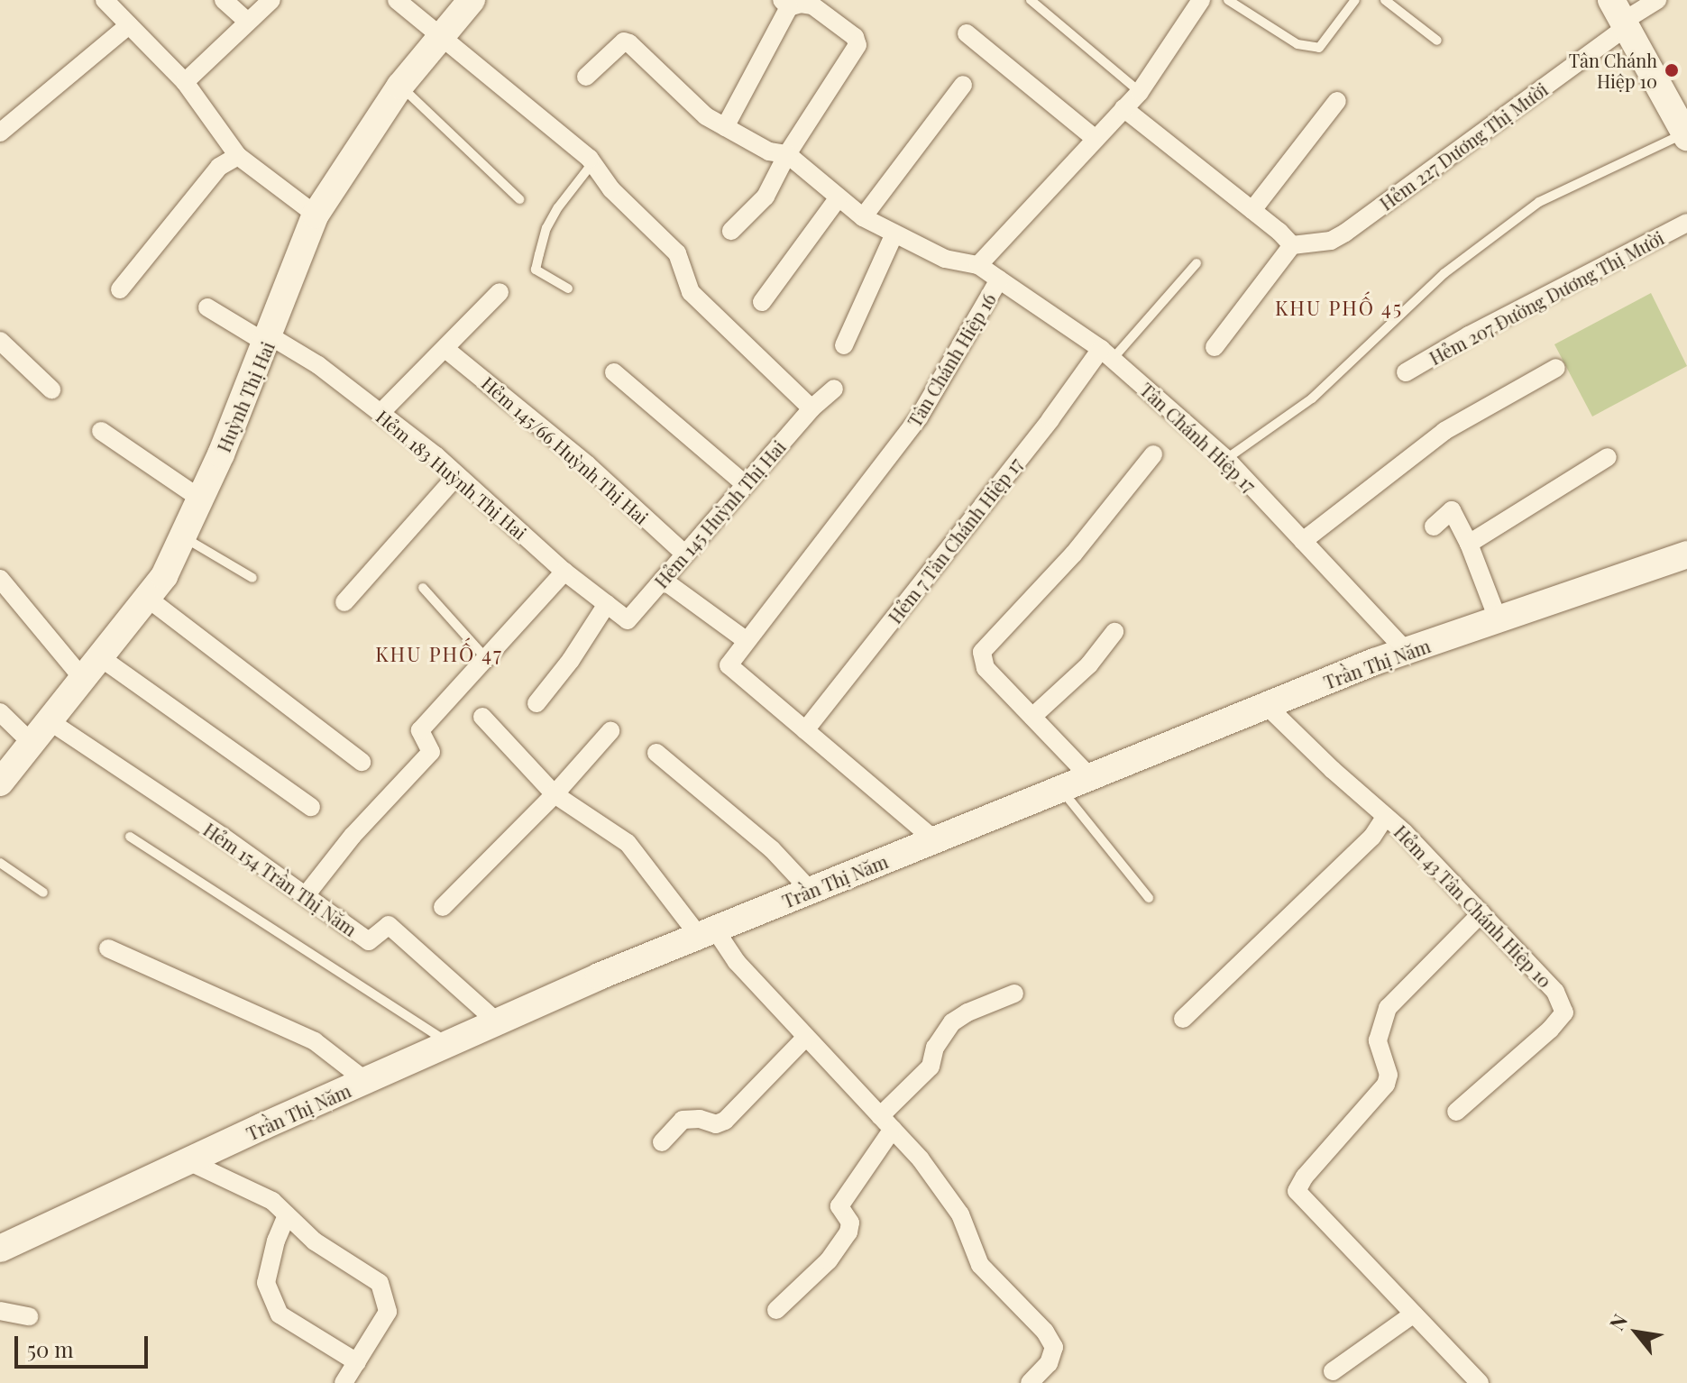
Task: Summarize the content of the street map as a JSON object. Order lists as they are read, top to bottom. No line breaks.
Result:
{"streets":{"street":["Hẻm 227 Dương Thị Mười","Hẻm 207 Đường Dương Thị Mười","Tân Chánh Hiệp 16","Huỳnh Thị Hai","Tân Chánh Hiệp 17","Hẻm 145/66 Huỳnh Thị Hai","Hẻm 183 Huỳnh Thị Hai","Hẻm 145 Huỳnh Thị Hai","Hẻm 7 Tân Chánh Hiệp 17","Trần Thị Năm","Hẻm 154 Trần Thị Năm","Hẻm 43 Tân Chánh Hiệp 10"]},"crossings":[["Tân Chánh Hiệp 16","Tân Chánh Hiệp 17"],["Tân Chánh Hiệp 16","Hẻm 7 Tân Chánh Hiệp 17"],["Huỳnh Thị Hai","Hẻm 183 Huỳnh Thị Hai"],["Huỳnh Thị Hai","Hẻm 154 Trần Thị Năm"],["Tân Chánh Hiệp 17","Hẻm 7 Tân Chánh Hiệp 17"],["Tân Chánh Hiệp 17","Trần Thị Năm"],["Hẻm 145/66 Huỳnh Thị Hai","Hẻm 145 Huỳnh Thị Hai"],["Hẻm 183 Huỳnh Thị Hai","Hẻm 145 Huỳnh Thị Hai"],["Trần Thị Năm","Hẻm 154 Trần Thị Năm"],["Trần Thị Năm","Hẻm 43 Tân Chánh Hiệp 10"]],"districts":["KHU PHỐ 45","KHU PHỐ 47"],"places":["Tân Chánh Hiệp 10"],"scale_bar":"50 m","north":"top left"}
